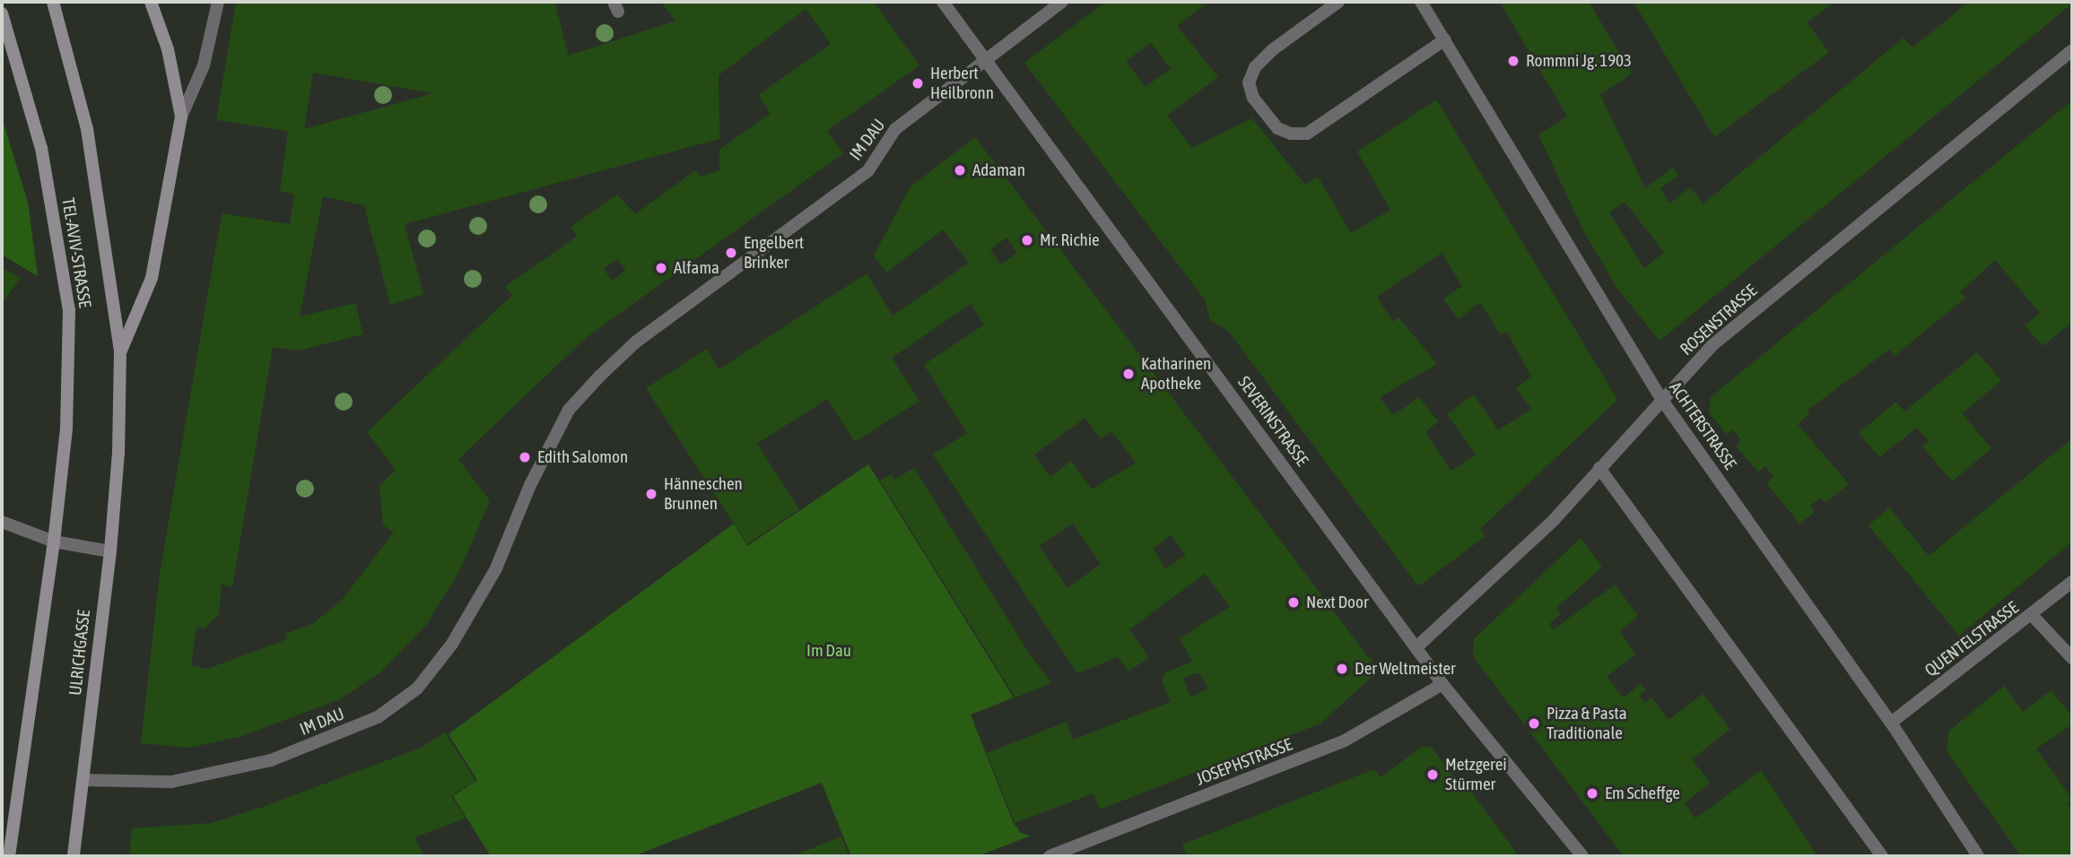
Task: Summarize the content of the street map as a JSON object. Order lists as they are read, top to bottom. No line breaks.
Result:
{"streets":{"main road":["TEL-AVIV-STRASSE","ULRICHGASSE"],"street":["IM DAU","ROSENSTRASSE","SEVERINSTRASSE","ACHTERSTRASSE","QUENTELSTRASSE","JOSEPHSTRASSE"]},"crossings":[["IM DAU","SEVERINSTRASSE"],["IM DAU","ULRICHGASSE"],["TEL-AVIV-STRASSE","ULRICHGASSE"],["ROSENSTRASSE","SEVERINSTRASSE"],["ROSENSTRASSE","ACHTERSTRASSE"],["SEVERINSTRASSE","JOSEPHSTRASSE"],["ACHTERSTRASSE","QUENTELSTRASSE"]],"parks":["Im Dau"],"places":["Rommni Jg. 1903","Herbert Heilbronn","Adaman","Mr. Richie","Engelbert Brinker","Alfama","Katharinen Apotheke","Edith Salomon","Hänneschen Brunnen","Next Door","Der Weltmeister","Pizza & Pasta Traditionale","Metzgerei Stürmer","Em Scheffge"]}
